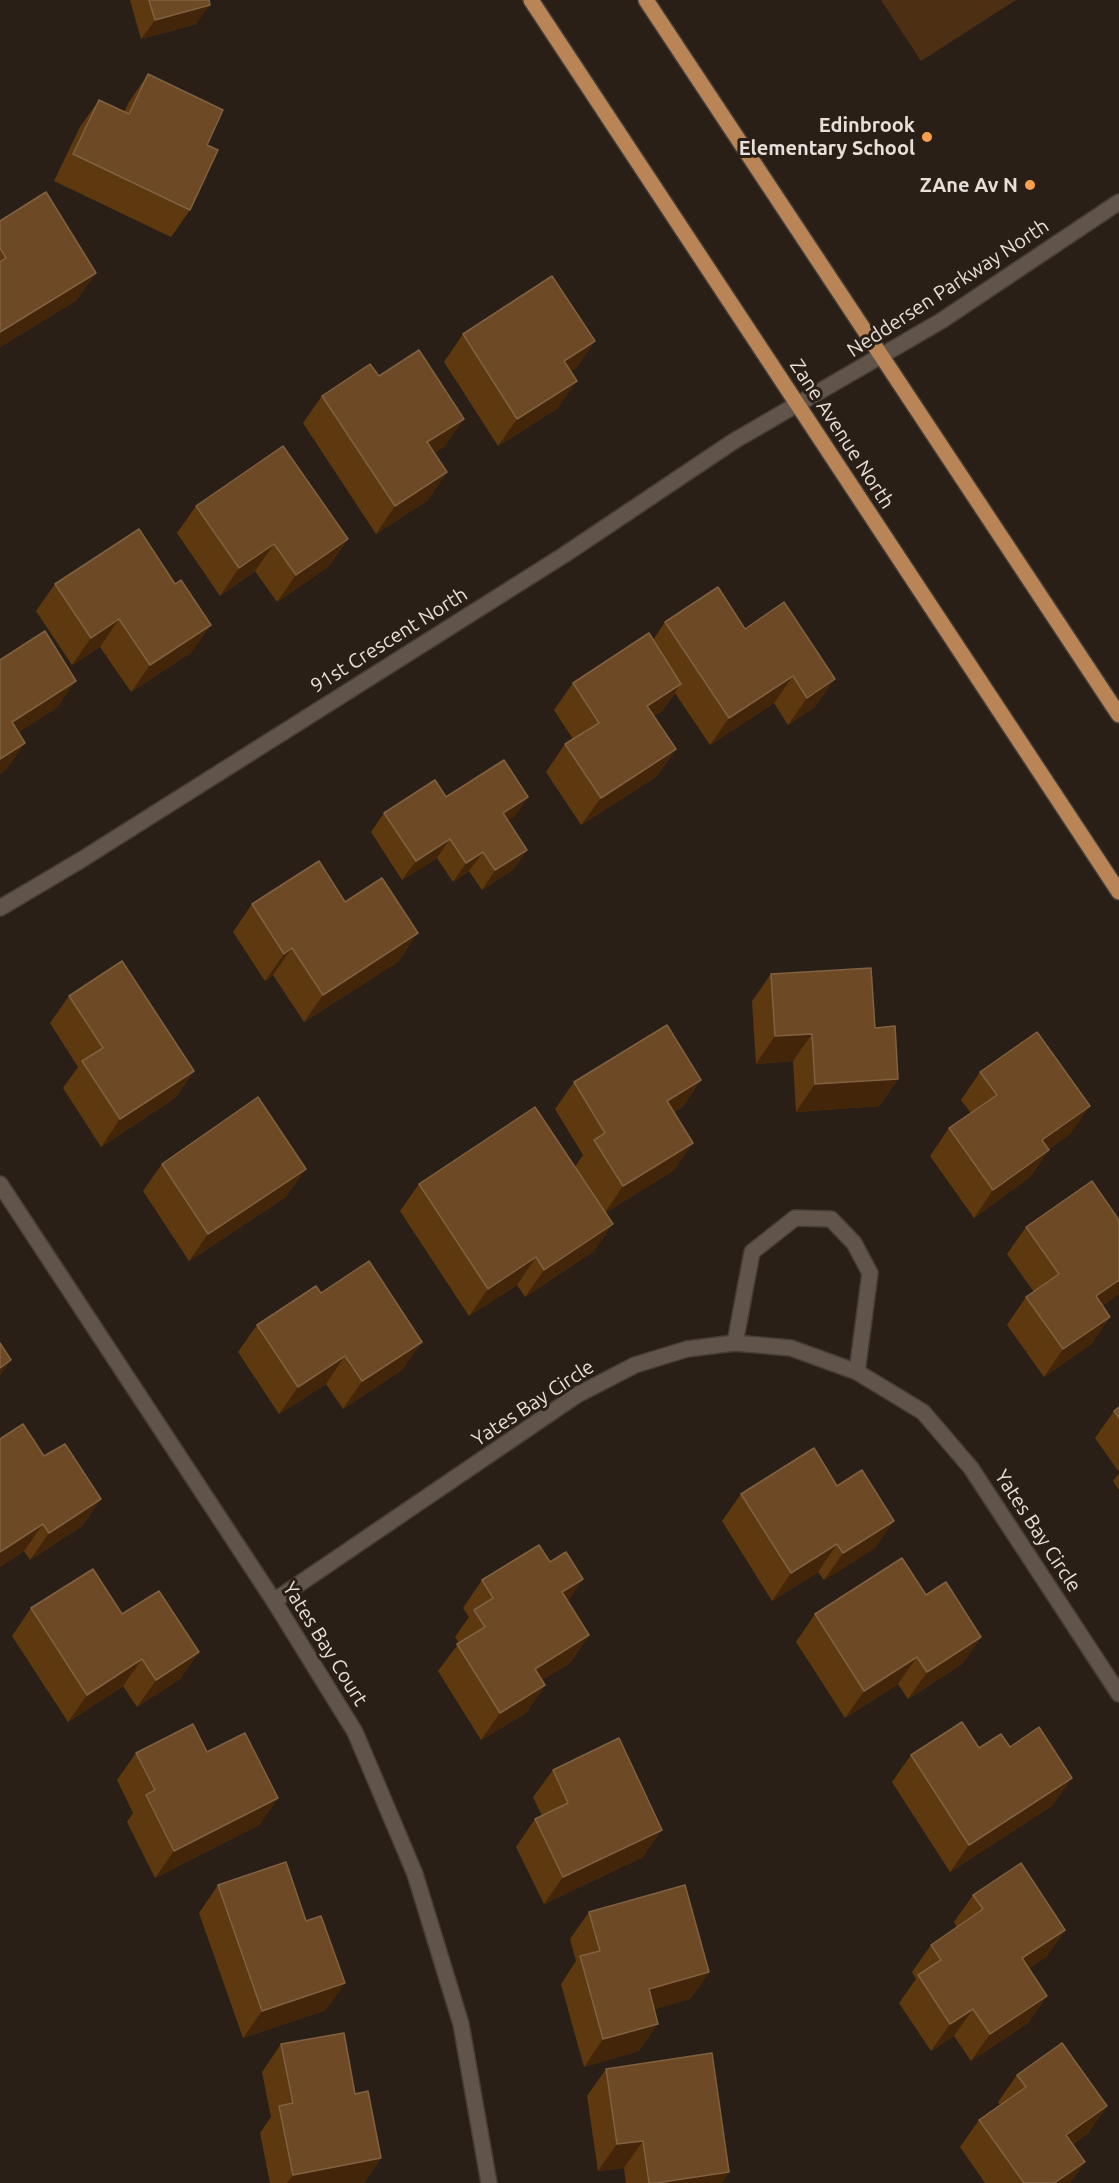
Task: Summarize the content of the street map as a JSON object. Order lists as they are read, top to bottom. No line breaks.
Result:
{"streets":{"main road":["Zane Avenue North"],"street":["Neddersen Parkway North","91st Crescent North","Yates Bay Circle","Yates Bay Court"]},"crossings":[["Neddersen Parkway North","Zane Avenue North"],["Neddersen Parkway North","91st Crescent North"],["Zane Avenue North","91st Crescent North"],["Yates Bay Circle","Yates Bay Court"]],"places":["Edinbrook Elementary School","ZAne Av N"]}
